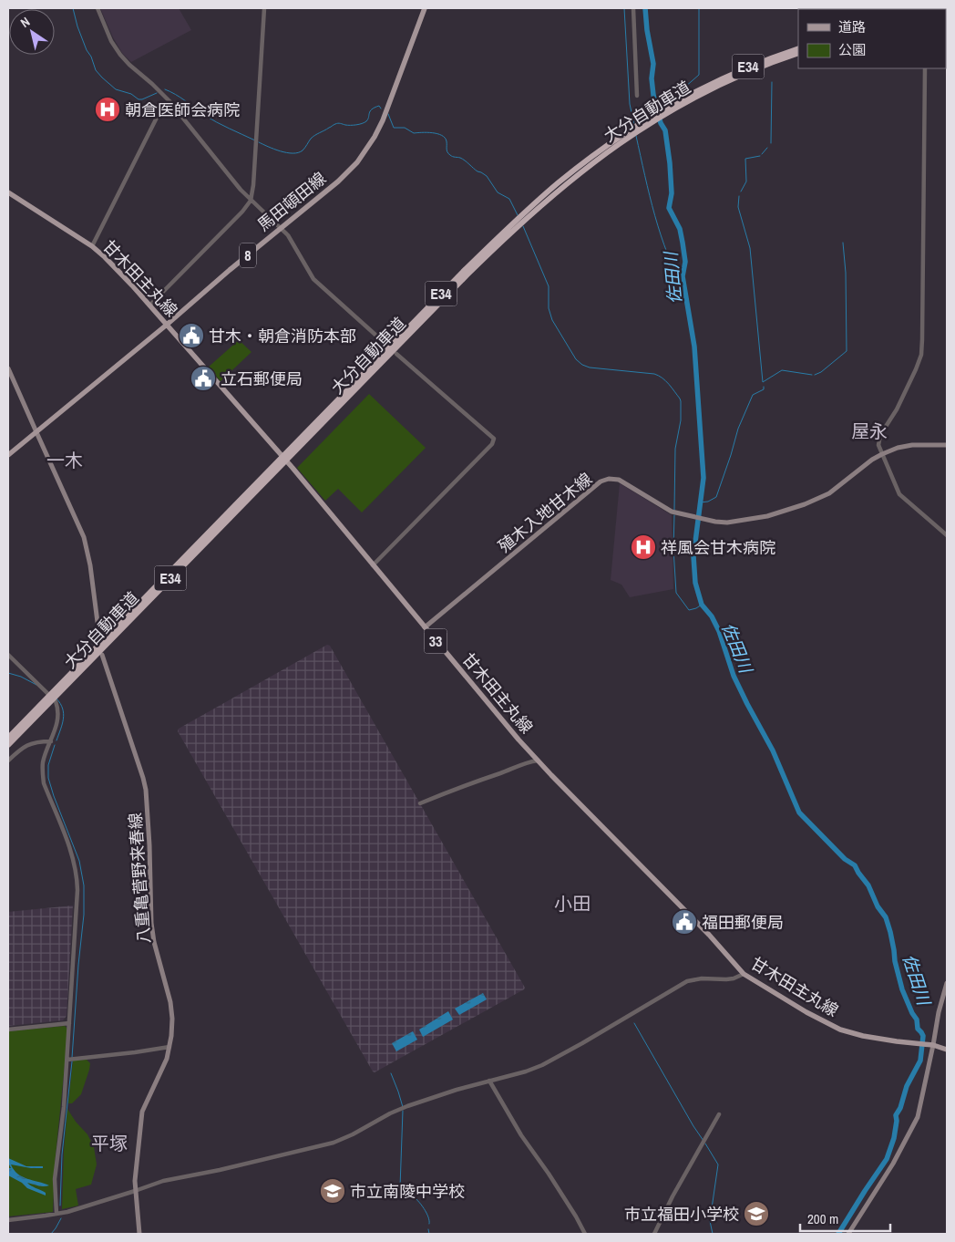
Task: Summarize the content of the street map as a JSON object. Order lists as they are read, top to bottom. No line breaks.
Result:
{"streets":{"highway":["E34","大分自動車道"],"main road":["馬田頓田線","8","甘木田主丸線","殖木入地甘木線","33","八重亀菅野来春線"]},"crossings":[["馬田頓田線","甘木田主丸線"],["甘木田主丸線","殖木入地甘木線"]],"districts":["屋永","一木","小田","平塚"],"water":["佐田川"],"places":{"hospital":["朝倉医師会病院","祥風会甘木病院"],"public building":["甘木・朝倉消防本部","立石郵便局","福田郵便局"],"school or university":["市立南陵中学校","市立福田小学校"]},"legend":["道路","公園"],"scale_bar":"200 m","north":"top left"}
